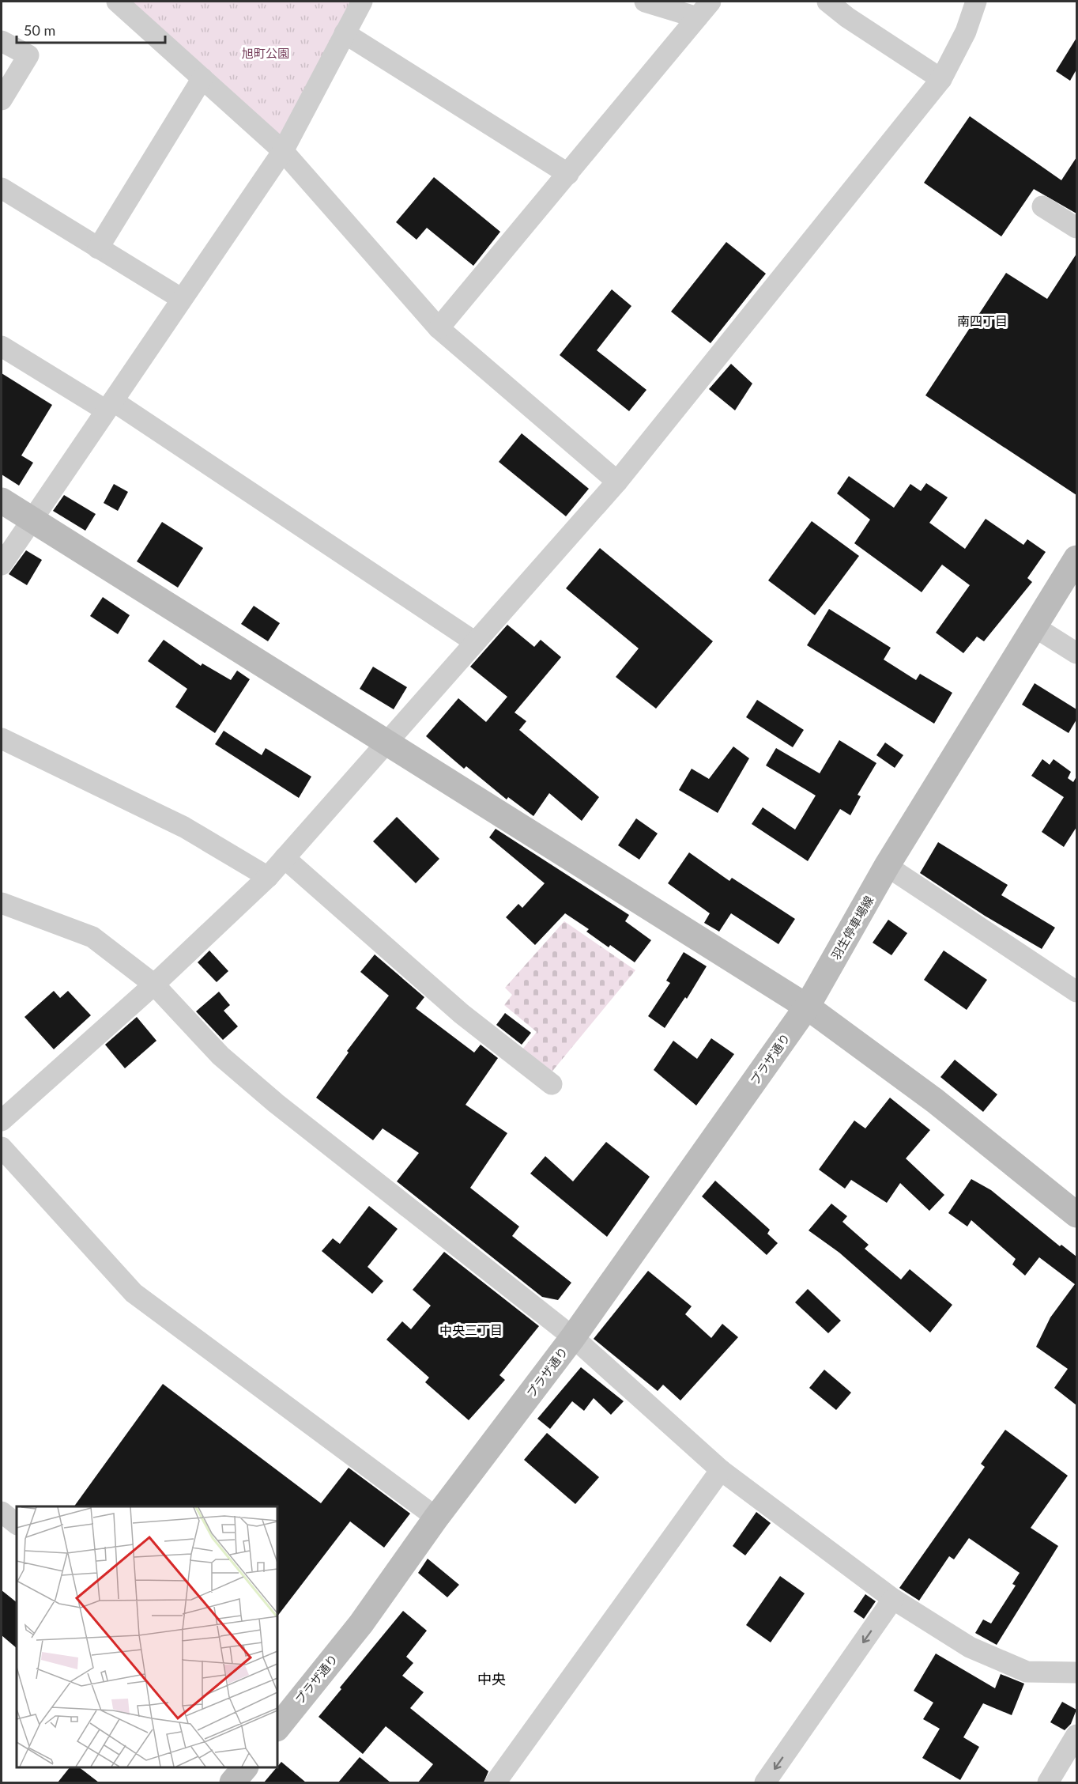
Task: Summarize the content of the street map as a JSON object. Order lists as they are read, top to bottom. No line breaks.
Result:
{"streets":{"street":["羽生停車場線","プラザ通り"]},"crossings":[["羽生停車場線","プラザ通り"]],"districts":["南四丁目","中央三丁目","中央"],"parks":["旭町公園"],"scale_bar":"50 m"}
